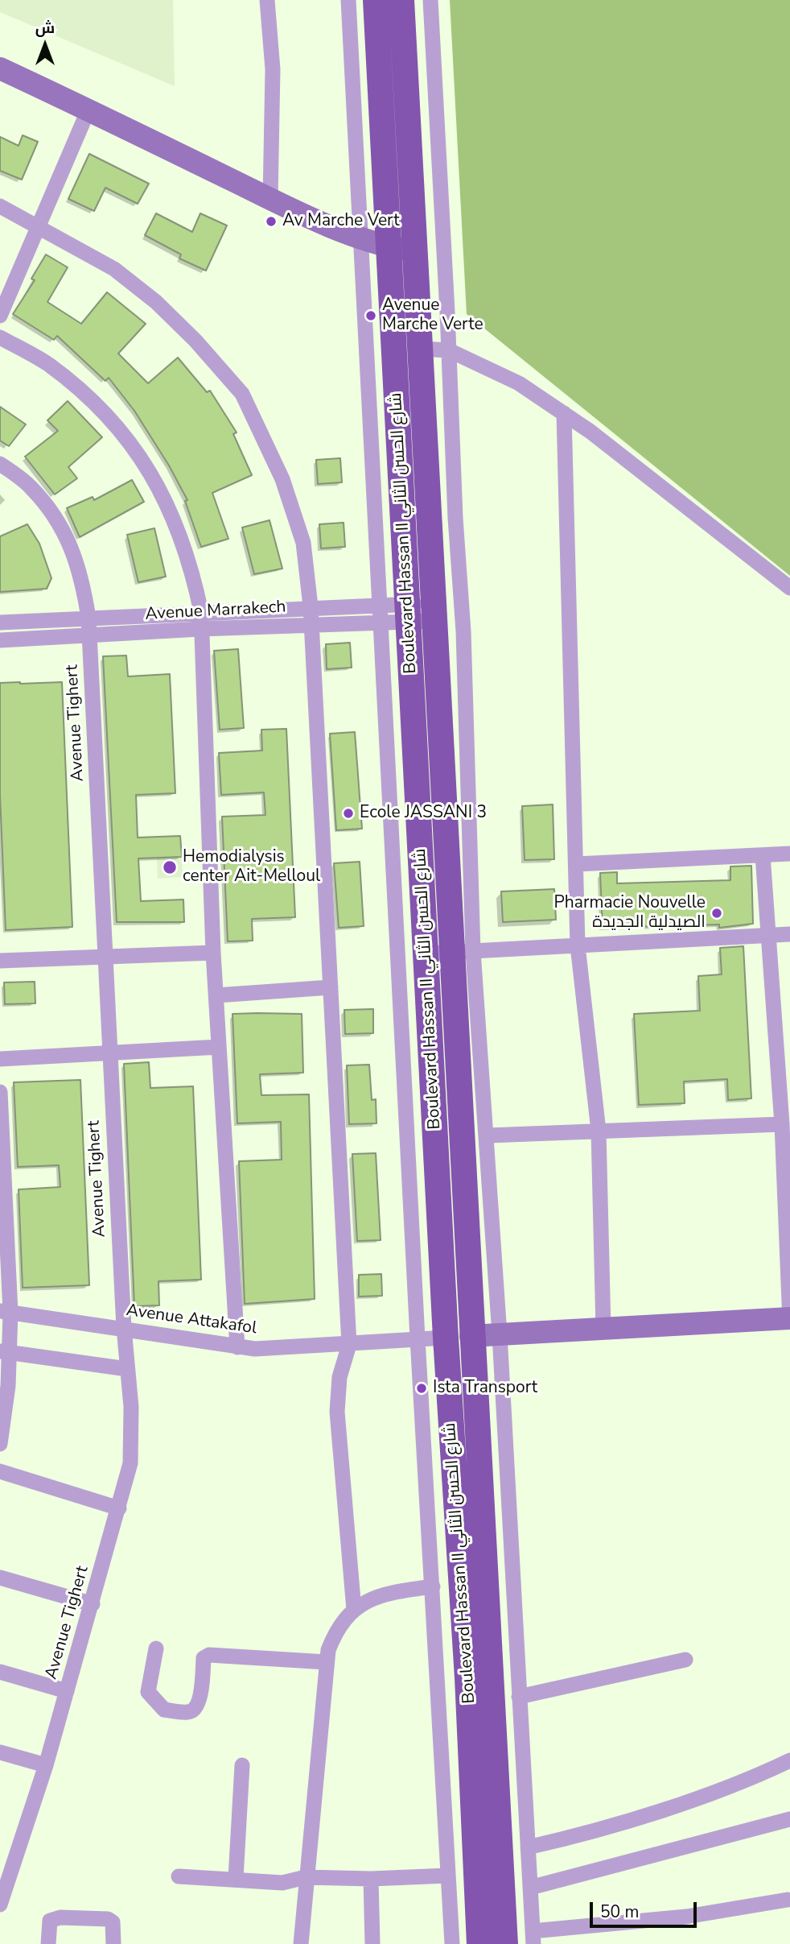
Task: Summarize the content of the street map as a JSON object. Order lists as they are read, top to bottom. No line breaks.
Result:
{"streets":{"main road":["Boulevard Hassan II شارع الحسن الثاني"],"street":["Avenue Marrakech","Avenue Tighert","Avenue Attakafol"]},"crossings":[["Boulevard Hassan II شارع الحسن الثاني","Avenue Marrakech"],["Boulevard Hassan II شارع الحسن الثاني","Avenue Attakafol"],["Avenue Marrakech","Avenue Tighert"],["Avenue Tighert","Avenue Attakafol"]],"places":["Av Marche Vert","Avenue Marche Verte","Ecole JASSANI 3","Hemodialysis center Ait-Melloul","Pharmacie Nouvelle الصيدلية الجديدة","Ista Transport"],"scale_bar":"50 m","north":"top"}
